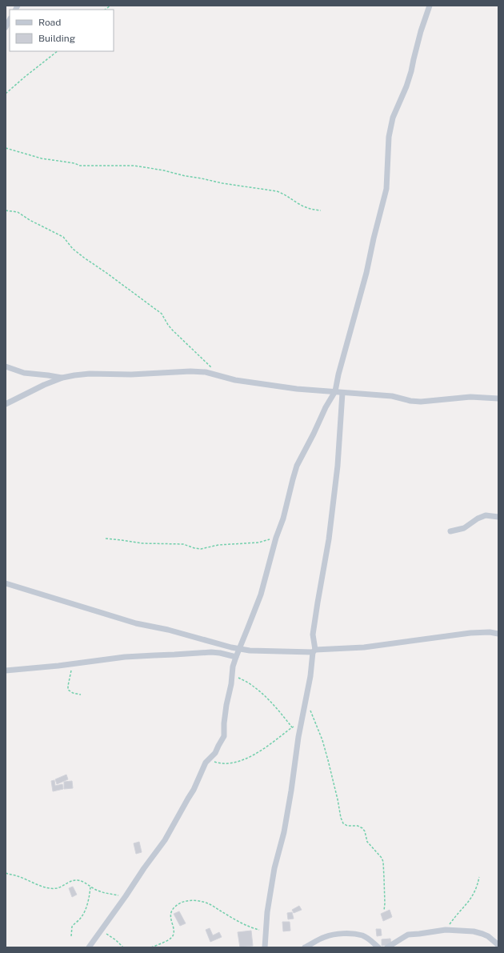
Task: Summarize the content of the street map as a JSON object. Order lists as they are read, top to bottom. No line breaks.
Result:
{"legend":["Road","Building"]}
